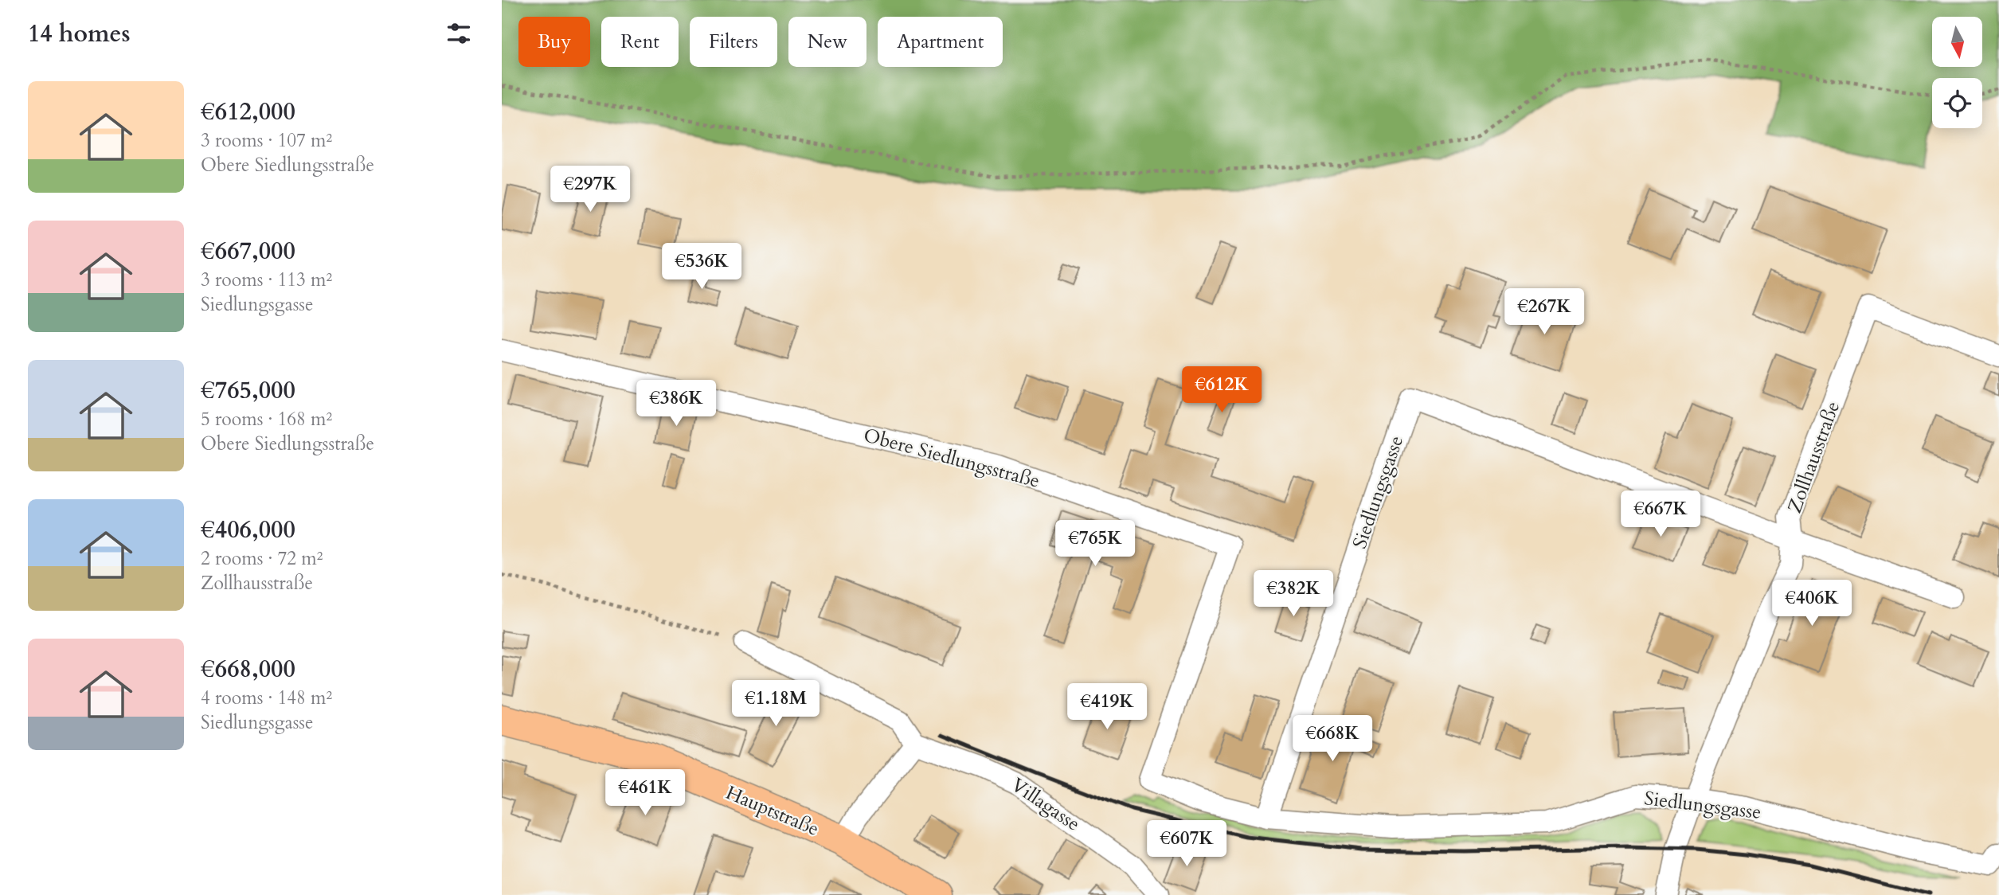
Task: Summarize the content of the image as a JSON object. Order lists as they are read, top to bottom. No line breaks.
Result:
{"streets":{"main road":["Hauptstraße"],"street":["Zollhausstraße","Obere Siedlungsstraße","Siedlungsgasse","Villagasse"]},"crossings":[["Zollhausstraße","Siedlungsgasse"],["Obere Siedlungsstraße","Siedlungsgasse"]],"north":"bottom","page":{"heading":"14 homes","chip":["Buy","Rent","Filters","New","Apartment"],"list":[{"name":"€612,000","note":"3 rooms · 107 m² · Obere Siedlungsstraße"},{"name":"€667,000","note":"3 rooms · 113 m² · Siedlungsgasse"},{"name":"€765,000","note":"5 rooms · 168 m² · Obere Siedlungsstraße"},{"name":"€406,000","note":"2 rooms · 72 m² · Zollhausstraße"},{"name":"€668,000","note":"4 rooms · 148 m² · Siedlungsgasse"}],"price":["€297K","€536K","€267K","€612K","€386K","€667K","€765K","€382K","€406K","€1.18M","€419K","€668K","€461K","€607K"]}}
